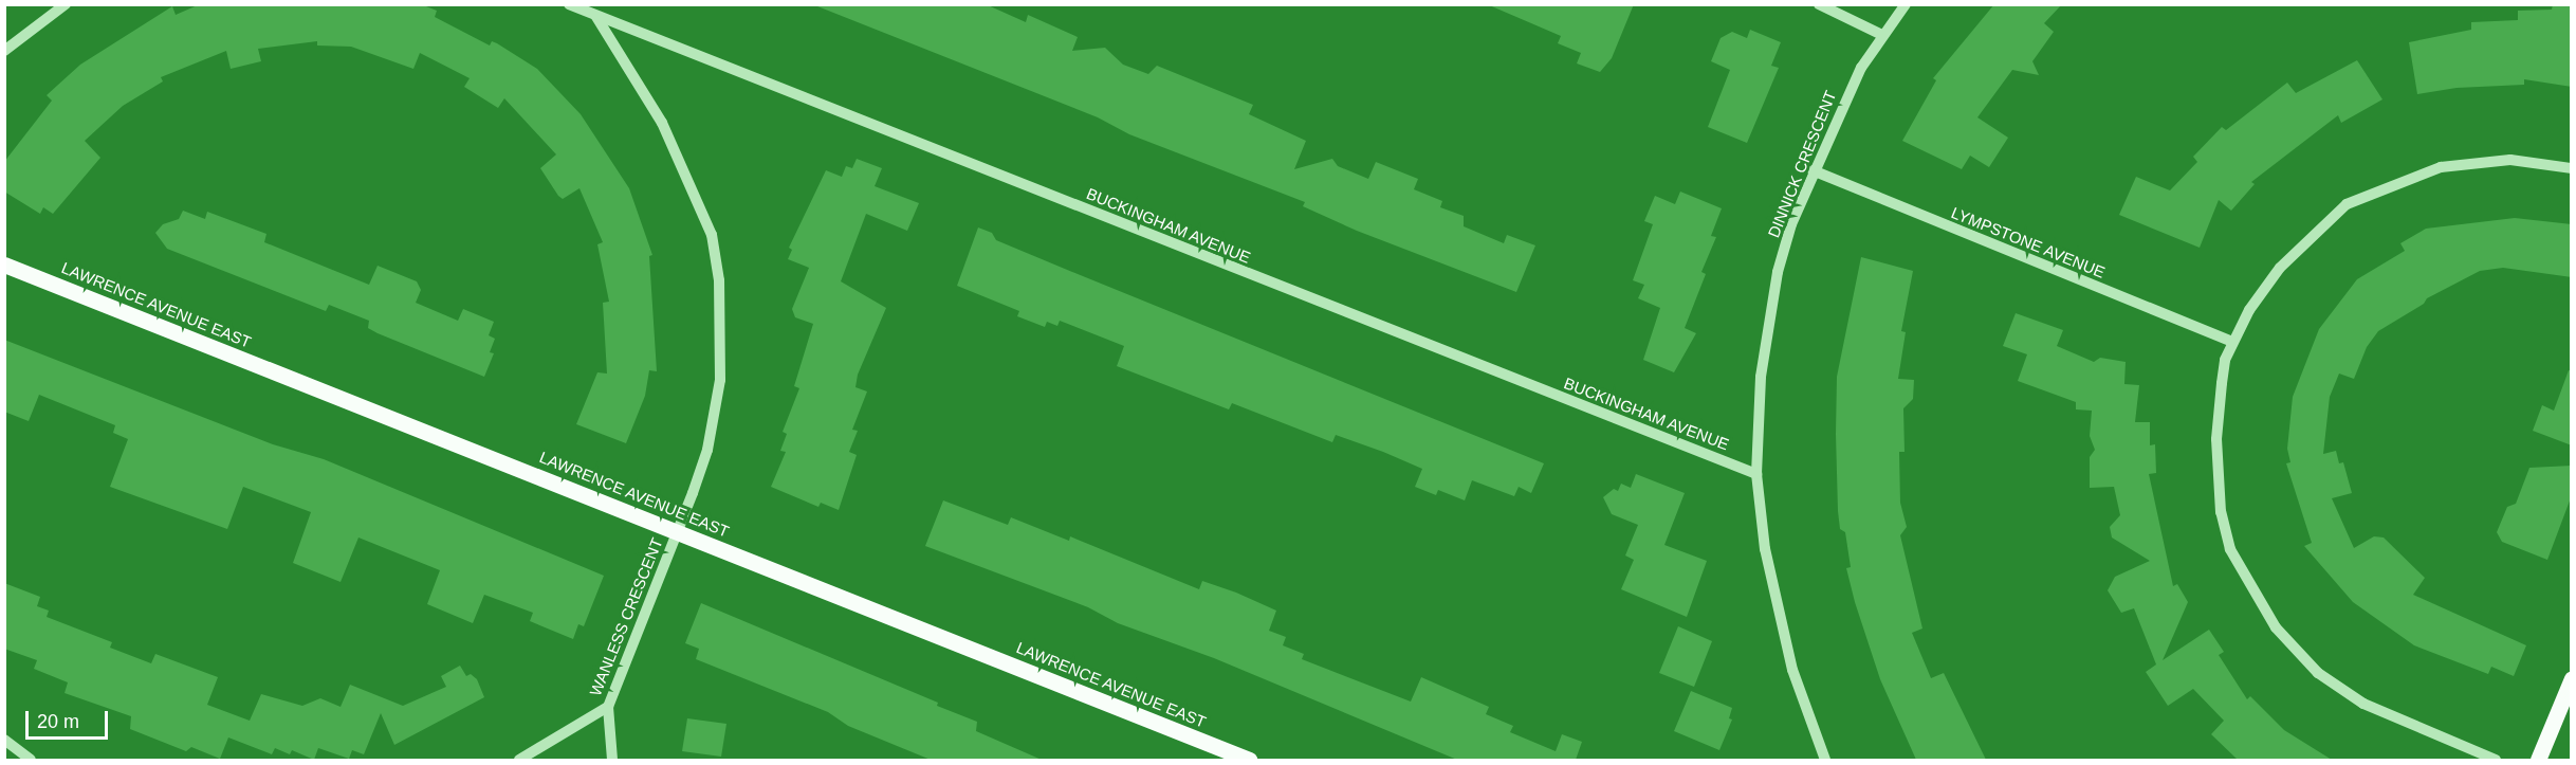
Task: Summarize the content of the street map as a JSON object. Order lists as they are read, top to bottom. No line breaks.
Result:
{"streets":{"main road":["LAWRENCE AVENUE EAST"],"street":["DINNICK CRESCENT","BUCKINGHAM AVENUE","LYMPSTONE AVENUE","WANLESS CRESCENT"]},"crossings":[["DINNICK CRESCENT","BUCKINGHAM AVENUE"],["DINNICK CRESCENT","LYMPSTONE AVENUE"],["BUCKINGHAM AVENUE","WANLESS CRESCENT"],["LAWRENCE AVENUE EAST","WANLESS CRESCENT"]],"scale_bar":"20 m"}
